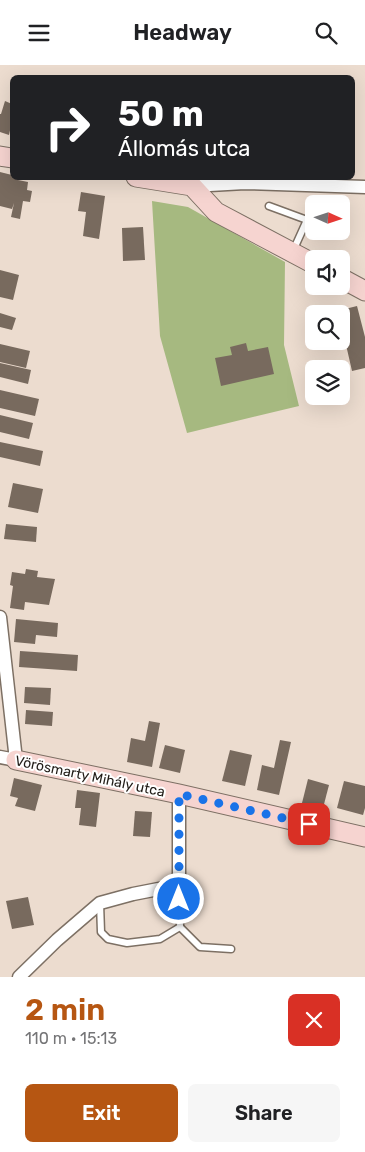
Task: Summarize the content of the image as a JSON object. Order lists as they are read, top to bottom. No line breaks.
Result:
{"streets":{"street":["Vörösmarty Mihály utca"]},"north":"right","page":{"header":"Headway","turn":["50 m","Állomás utca"],"heading":["2 min","110 m · 15:13"],"buttons":["Exit","Share"]}}
